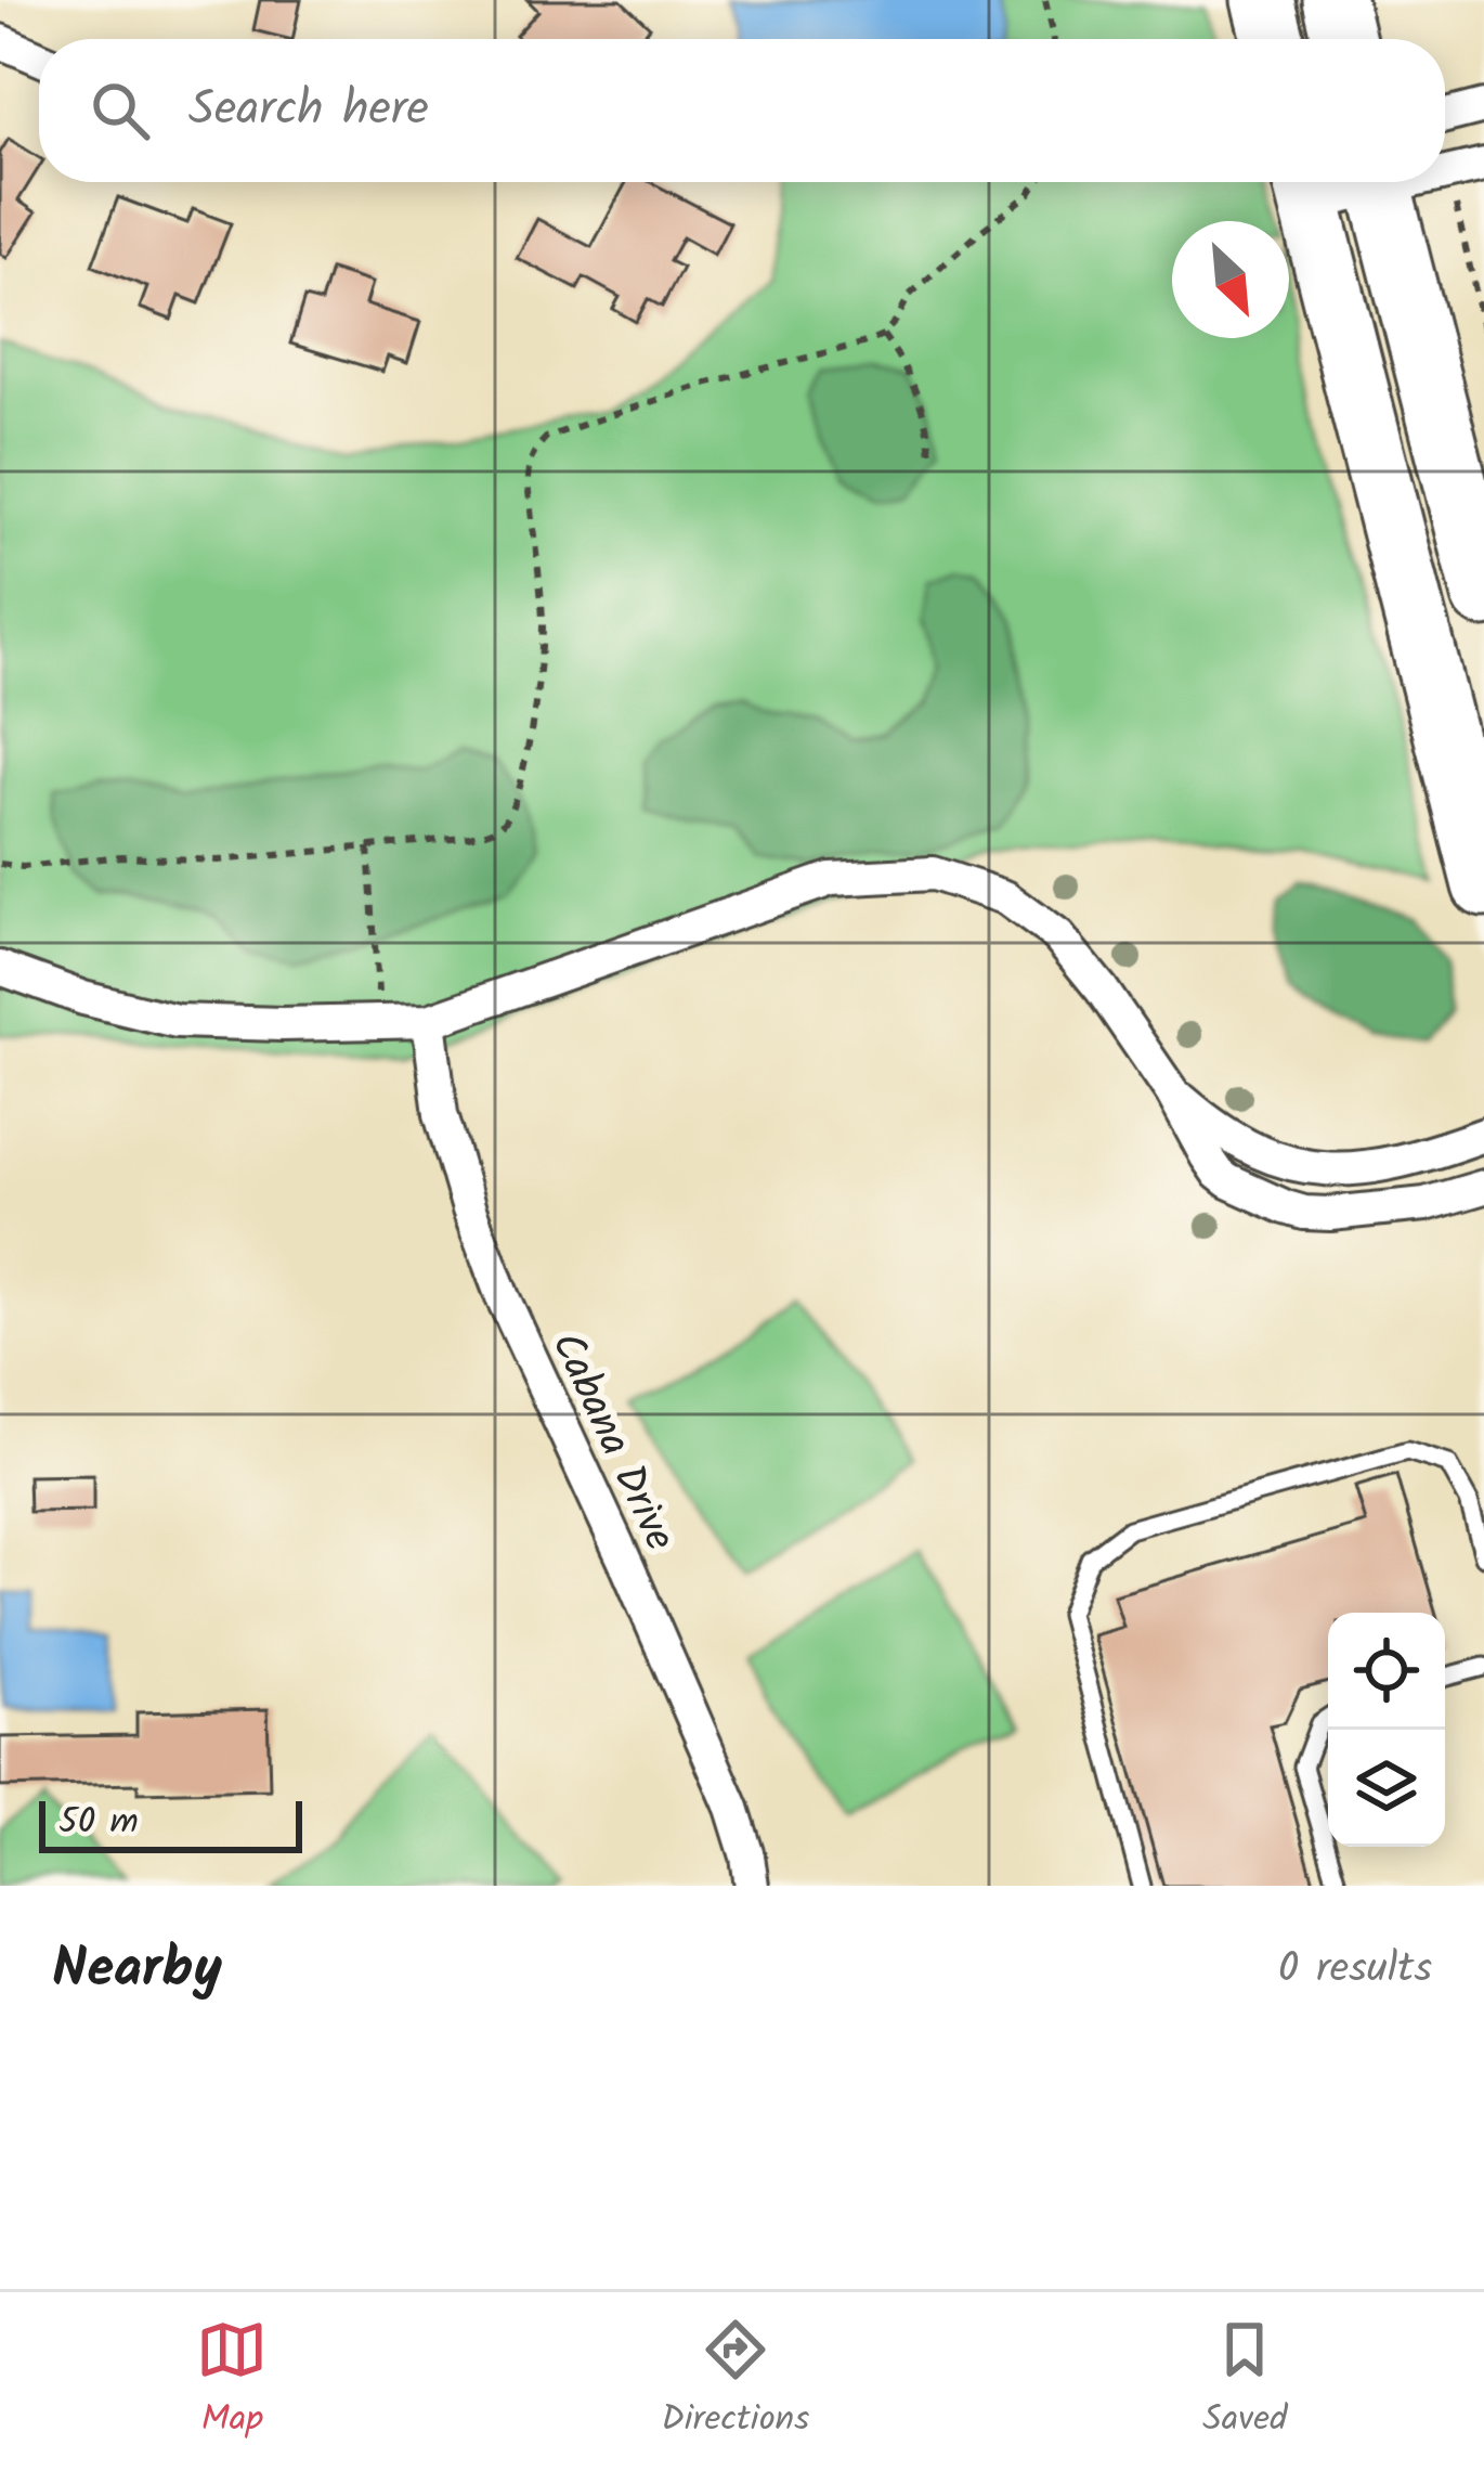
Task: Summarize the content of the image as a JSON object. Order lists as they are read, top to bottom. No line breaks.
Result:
{"streets":{"street":["Cabana Drive"]},"scale_bar":"50 m","north":"bottom right","page":{"search":"Search here","scale":"50 m","heading":["Nearby","0 results"],"nav":["Map","Directions","Saved"]}}
